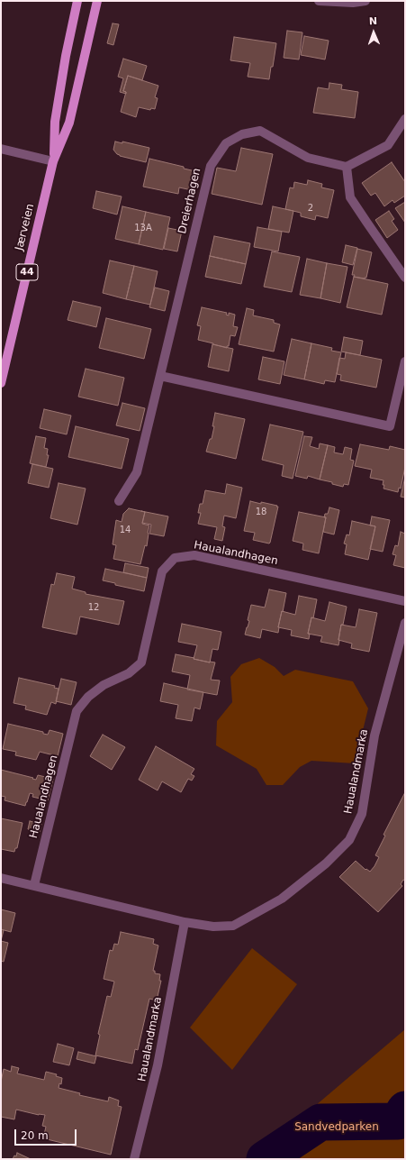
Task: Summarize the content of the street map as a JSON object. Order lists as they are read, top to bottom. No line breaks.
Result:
{"streets":{"main road":["Jærveien","44"],"street":["Dreierhagen","Haualandhagen","Haualandmarka"]},"crossings":[["Haualandhagen","Haualandmarka"]],"parks":["Sandvedparken"],"house_numbers":["2","13A","18","14","12"],"scale_bar":"20 m","north":"top"}
